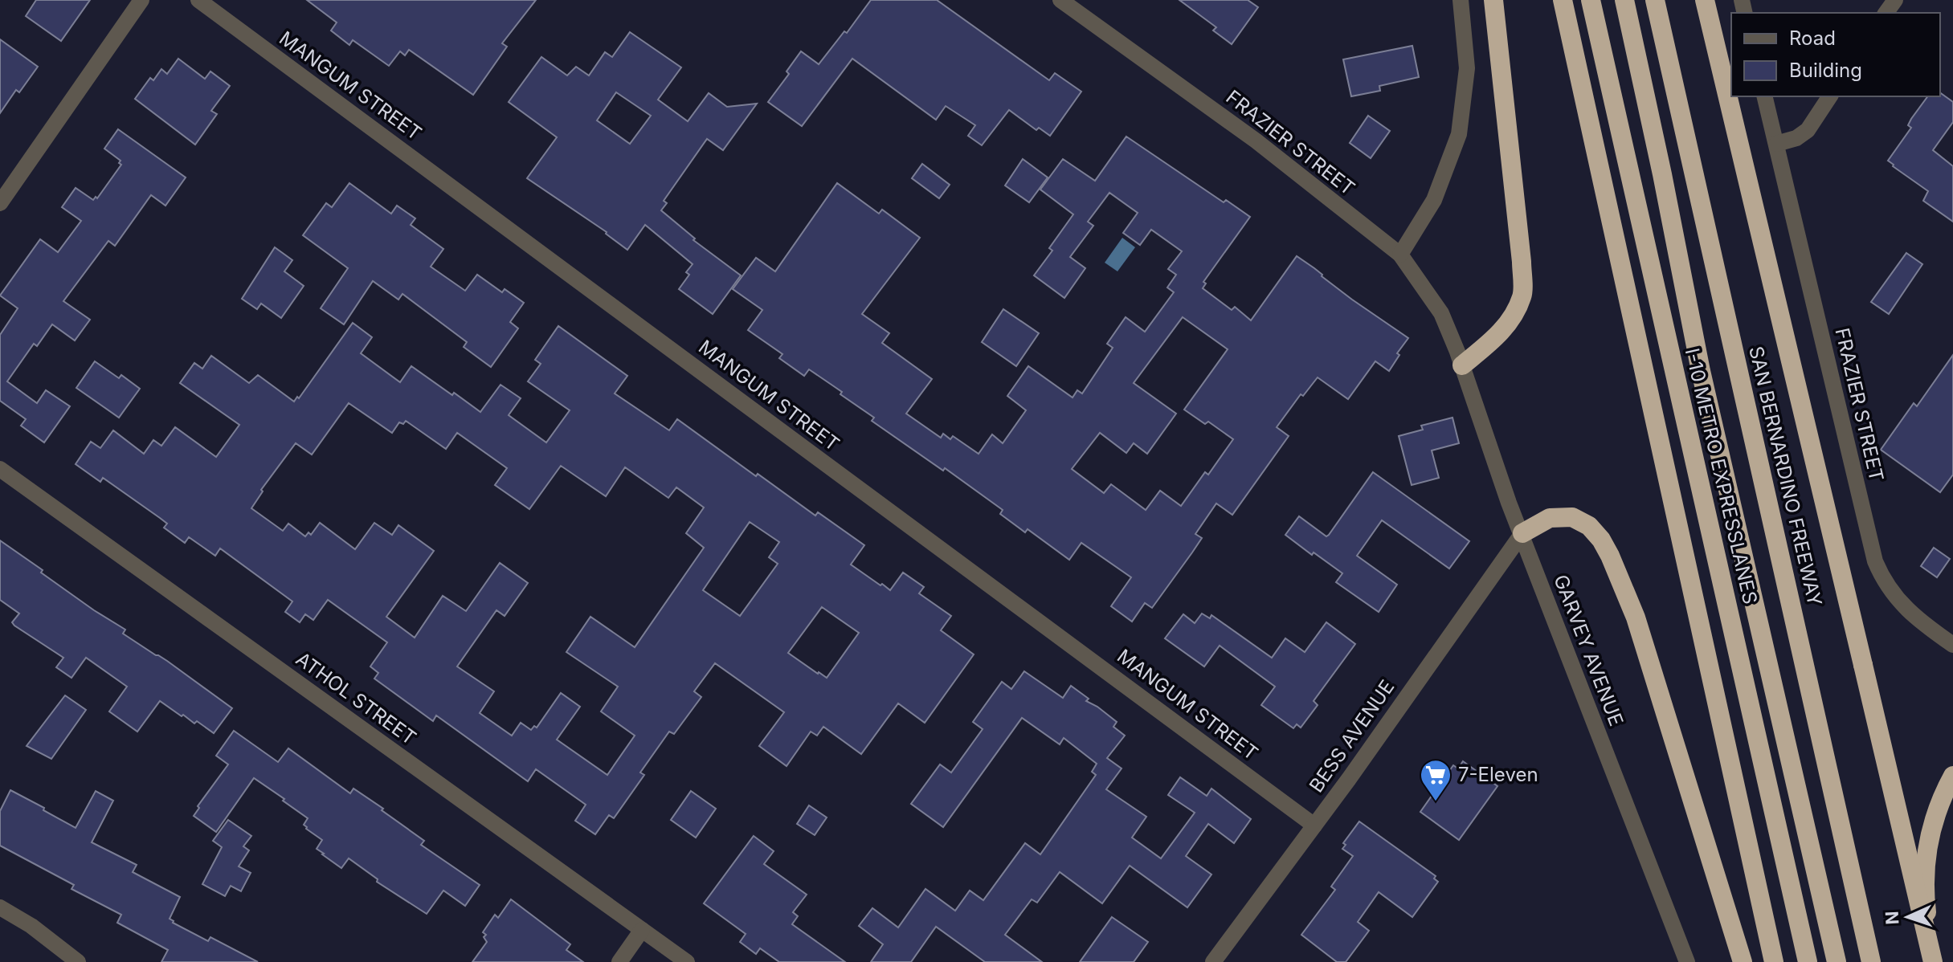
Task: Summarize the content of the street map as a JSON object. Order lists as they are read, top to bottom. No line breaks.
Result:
{"streets":{"highway":["I-10 METRO EXPRESSLANES","SAN BERNARDINO FREEWAY"],"street":["MANGUM STREET","FRAZIER STREET","GARVEY AVENUE","ATHOL STREET","BESS AVENUE"]},"crossings":[["MANGUM STREET","BESS AVENUE"],["FRAZIER STREET","GARVEY AVENUE"],["GARVEY AVENUE","BESS AVENUE"]],"places":{"supermarket":["7-Eleven"]},"legend":["Road","Building"],"north":"left"}
